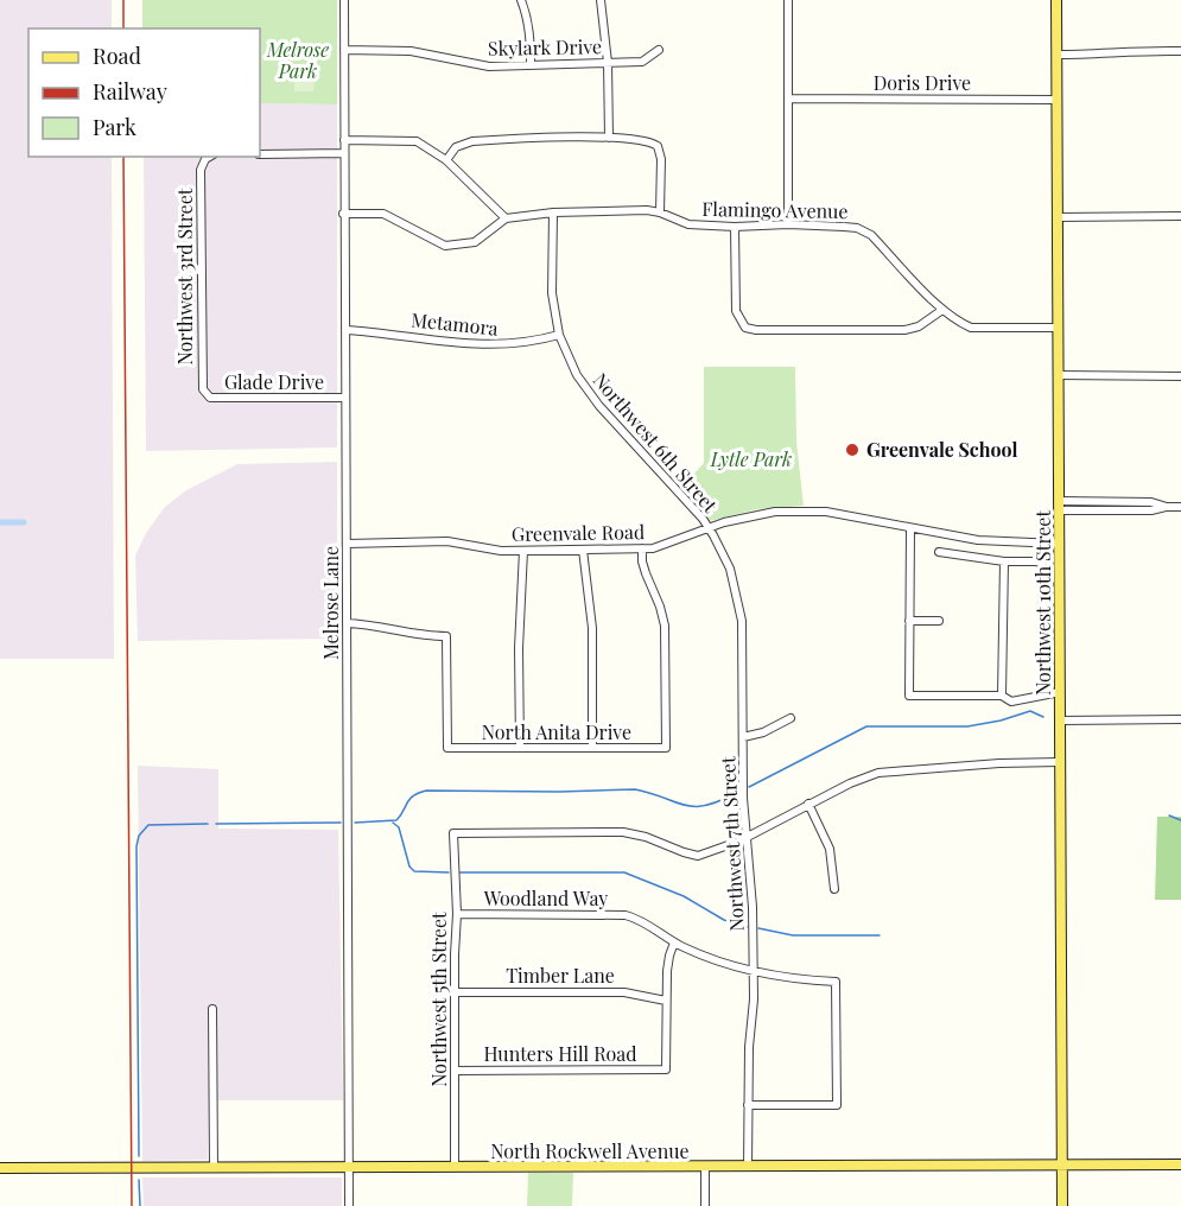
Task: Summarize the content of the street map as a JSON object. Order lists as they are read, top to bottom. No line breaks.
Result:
{"streets":{"main road":["Northwest 10th Street","North Rockwell Avenue"],"street":["Skylark Drive","Doris Drive","Flamingo Avenue","Northwest 3rd Street","Metamora","Glade Drive","Northwest 6th Street","Greenvale Road","Melrose Lane","North Anita Drive","Northwest 7th Street","Woodland Way","Timber Lane","Northwest 5th Street","Hunters Hill Road"]},"crossings":[["Skylark Drive","Melrose Lane"],["Doris Drive","Northwest 10th Street"],["Flamingo Avenue","Northwest 6th Street"],["Flamingo Avenue","Northwest 10th Street"],["Northwest 3rd Street","Glade Drive"],["Metamora","Northwest 6th Street"],["Metamora","Melrose Lane"],["Glade Drive","Melrose Lane"],["Northwest 6th Street","Greenvale Road"],["Northwest 6th Street","Northwest 7th Street"],["Greenvale Road","Melrose Lane"],["Greenvale Road","Northwest 10th Street"],["Greenvale Road","North Anita Drive"],["Greenvale Road","Northwest 7th Street"],["Melrose Lane","North Anita Drive"],["Melrose Lane","North Rockwell Avenue"],["Northwest 10th Street","North Rockwell Avenue"],["Northwest 7th Street","Woodland Way"],["Northwest 7th Street","Northwest 5th Street"],["Northwest 7th Street","North Rockwell Avenue"],["Woodland Way","Northwest 5th Street"],["Timber Lane","Northwest 5th Street"],["Timber Lane","Hunters Hill Road"],["Northwest 5th Street","Hunters Hill Road"],["Northwest 5th Street","North Rockwell Avenue"]],"parks":["Melrose Park","Lytle Park"],"places":["Greenvale School"],"legend":["Road","Railway","Park"]}
